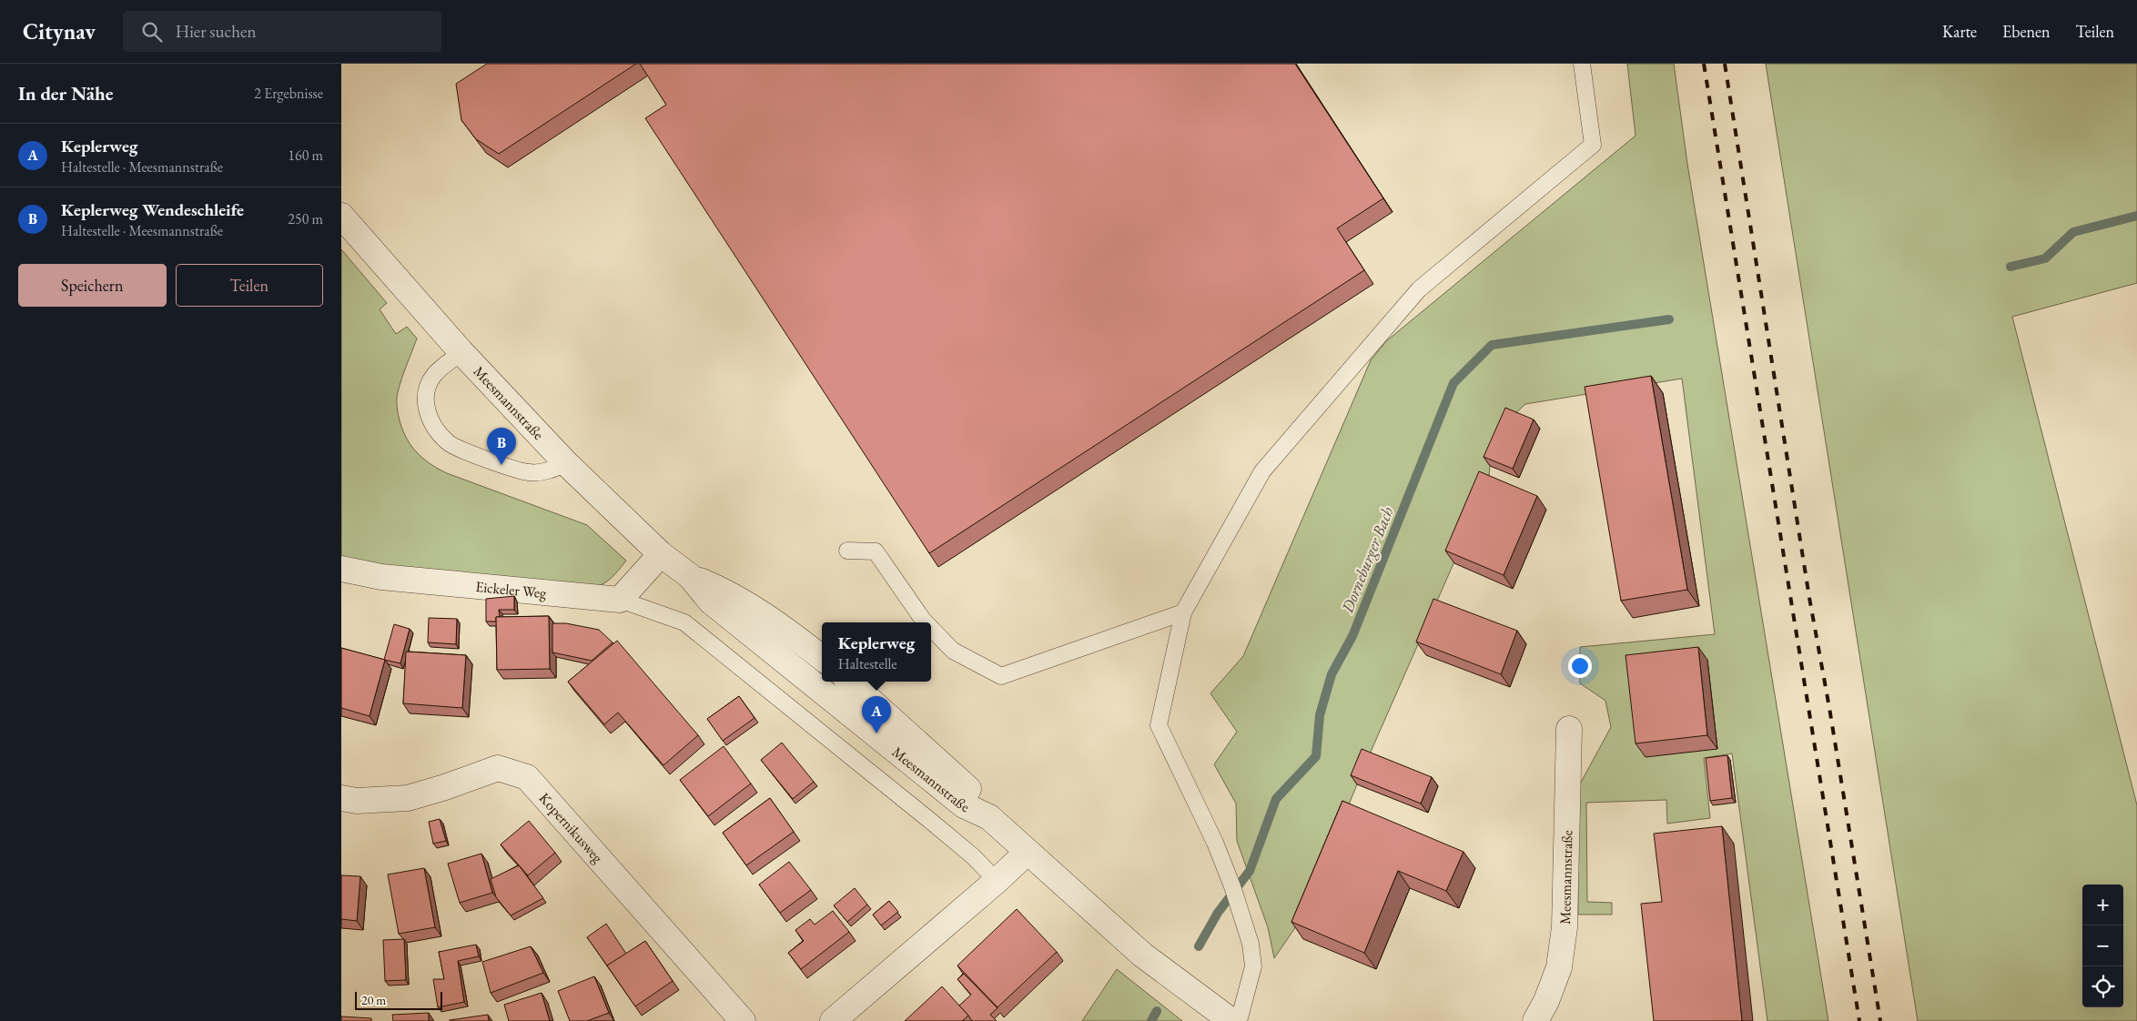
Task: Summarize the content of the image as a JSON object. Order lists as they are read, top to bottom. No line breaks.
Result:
{"streets":{"street":["Meesmannstraße","Eickeler Weg","Kopernikusweg"]},"water":["Dorneburger Bach"],"scale_bar":"20 m","page":{"header":"Citynav","search":"Hier suchen","nav":["Karte","Ebenen","Teilen"],"heading":["In der Nähe","2 Ergebnisse"],"list":[{"mark":"A","name":"Keplerweg","note":"Haltestelle · Meesmannstraße","value":"160 m"},{"mark":"B","name":"Keplerweg Wendeschleife","note":"Haltestelle · Meesmannstraße","value":"250 m"}],"buttons":["Speichern","Teilen"],"pins":["B","A"],"popup":["Keplerweg","Haltestelle"],"map_buttons":["+","−"],"scale":"20 m"}}
